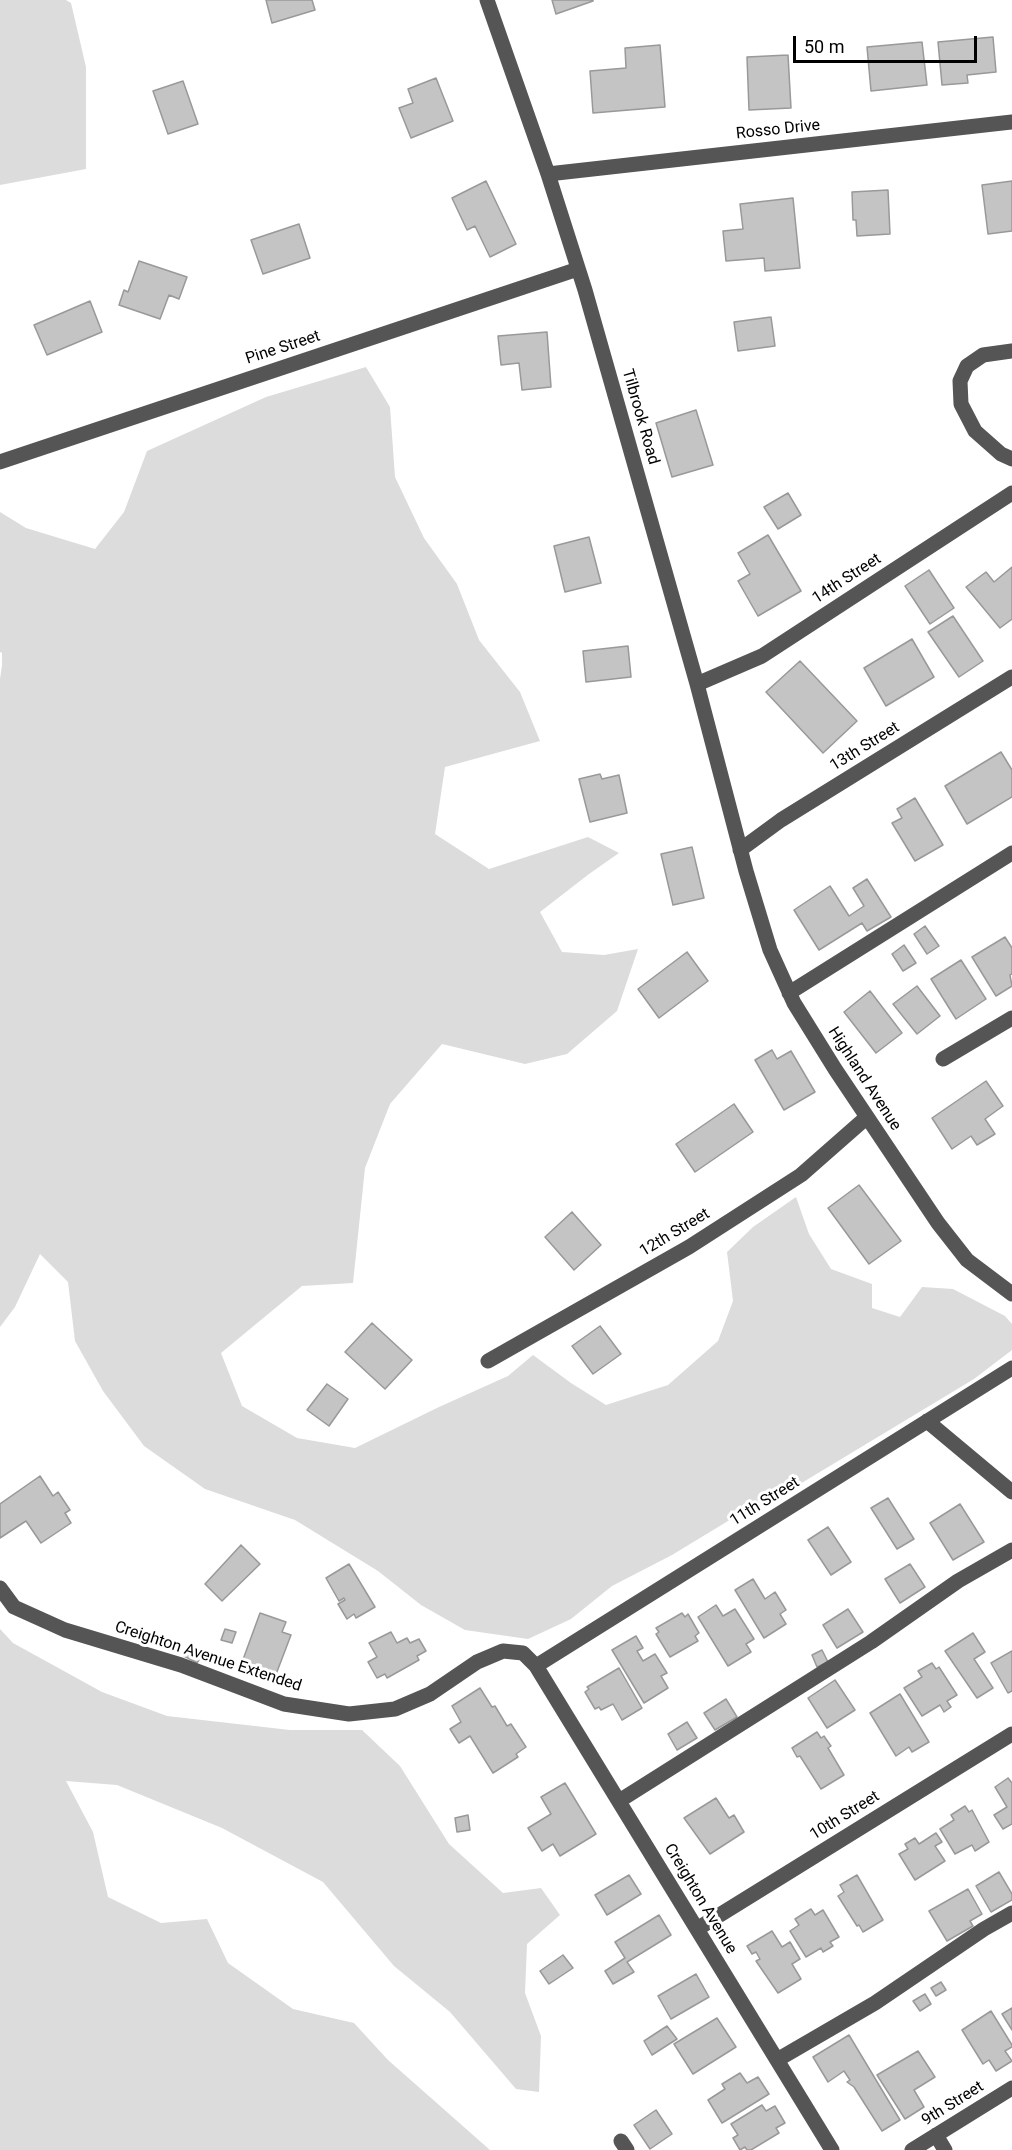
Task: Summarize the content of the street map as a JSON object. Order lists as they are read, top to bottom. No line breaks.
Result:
{"streets":{"street":["Rosso Drive","Pine Street","Tilbrook Road","14th Street","13th Street","Highland Avenue","12th Street","11th Street","Creighton Avenue Extended","10th Street","Creighton Avenue","9th Street"]},"crossings":[["Rosso Drive","Tilbrook Road"],["Pine Street","Tilbrook Road"],["Tilbrook Road","14th Street"],["Tilbrook Road","13th Street"],["Tilbrook Road","Highland Avenue"],["13th Street","Highland Avenue"],["Highland Avenue","12th Street"],["11th Street","Creighton Avenue Extended"],["11th Street","Creighton Avenue"],["Creighton Avenue Extended","Creighton Avenue"],["10th Street","Creighton Avenue"]],"scale_bar":"50 m"}
